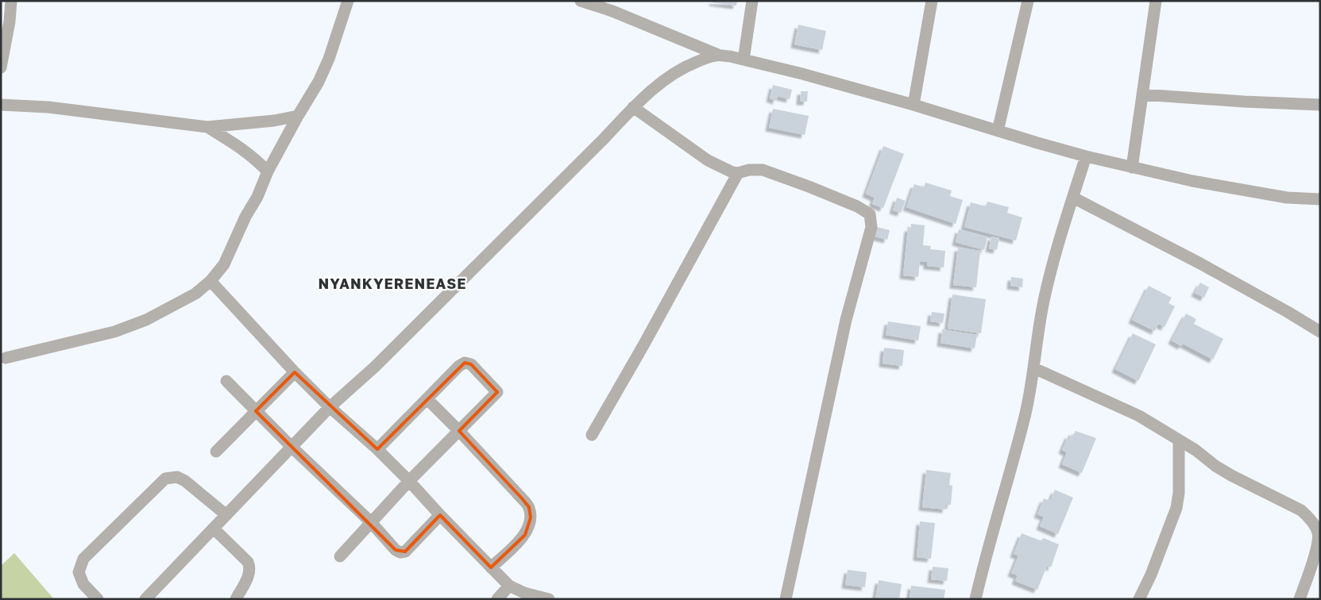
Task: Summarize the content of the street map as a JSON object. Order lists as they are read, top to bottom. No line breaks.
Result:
{"districts":["NYANKYERENEASE"]}
